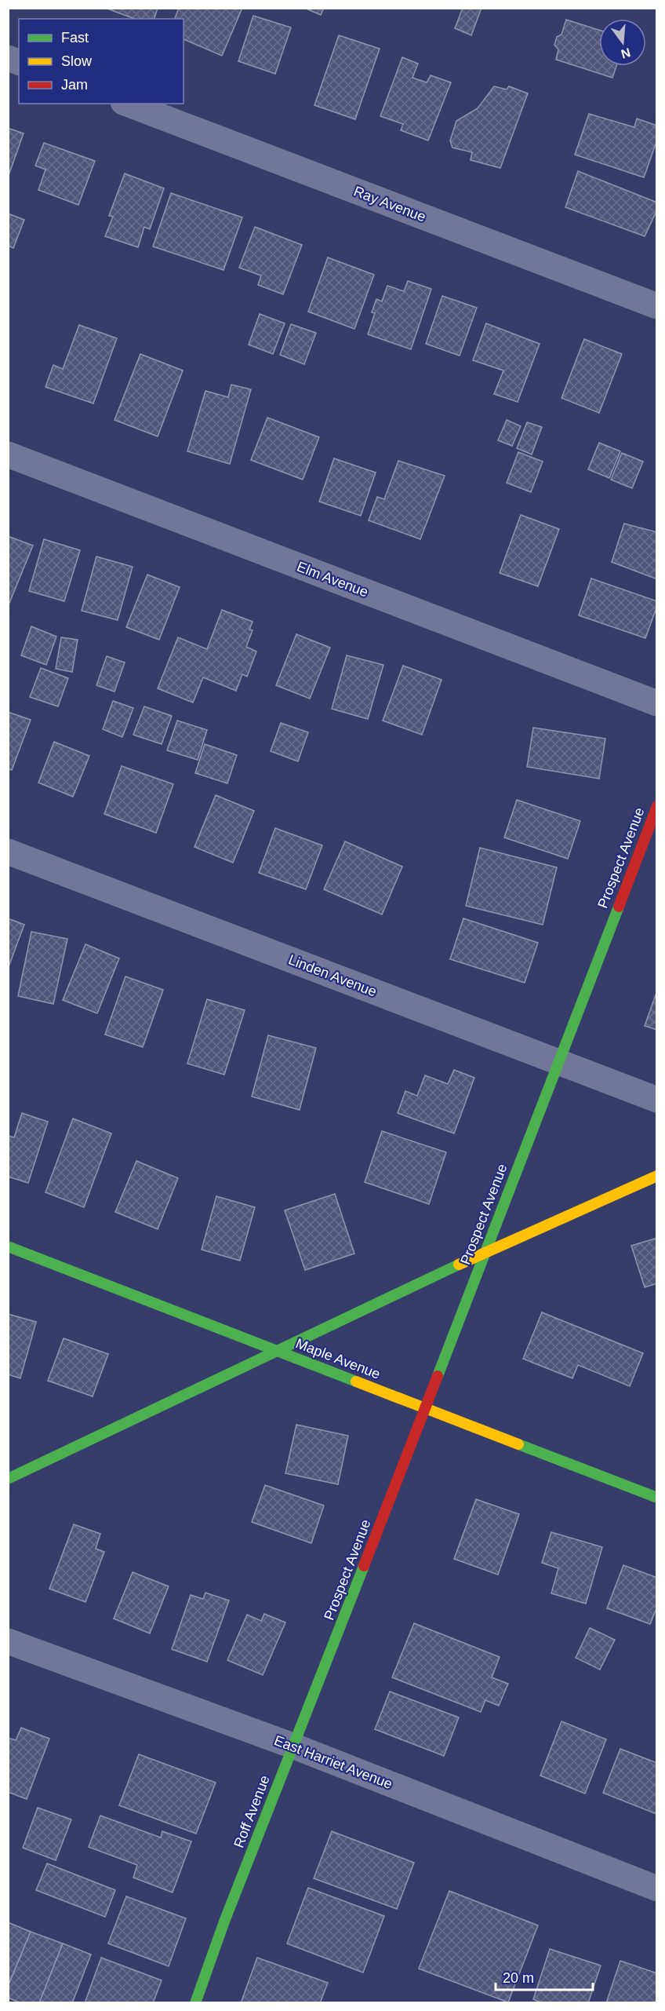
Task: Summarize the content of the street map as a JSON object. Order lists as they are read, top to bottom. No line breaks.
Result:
{"streets":{"street":["Ray Avenue","Elm Avenue","Prospect Avenue","Linden Avenue","Maple Avenue","East Harriet Avenue","Roff Avenue"]},"crossings":[["Prospect Avenue","Linden Avenue"],["Prospect Avenue","Maple Avenue"],["Prospect Avenue","Roff Avenue"],["East Harriet Avenue","Roff Avenue"]],"legend":["Fast","Slow","Jam"],"scale_bar":"20 m","north":"bottom"}
